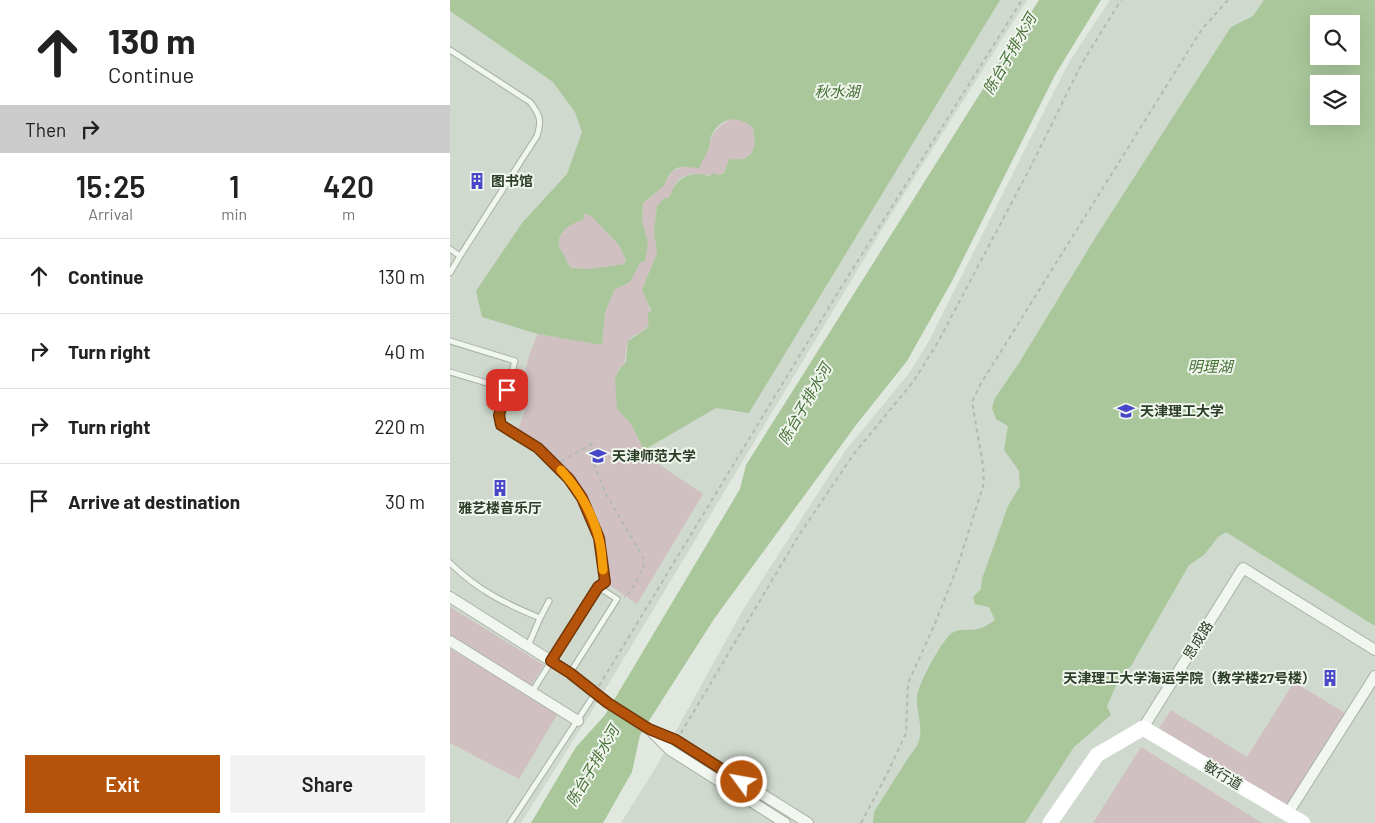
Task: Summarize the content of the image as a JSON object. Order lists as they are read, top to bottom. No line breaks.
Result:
{"streets":{"street":["思成路","敏行道"]},"crossings":[["思成路","敏行道"]],"water":["陈台子排水河","秋水湖","明理湖"],"places":{"building":["图书馆","雅艺楼音乐厅","天津理工大学海运学院（教学楼27号楼）"],"school or university":["天津理工大学","天津师范大学"]},"page":{"turn":["130 m","Continue"],"then":"Then","eta":["15:25","Arrival","1","min","420","m"],"list":[{"name":"Continue","value":"130 m"},{"name":"Turn right","value":"40 m"},{"name":"Turn right","value":"220 m"},{"name":"Arrive at destination","value":"30 m"}],"buttons":["Exit","Share"]}}
